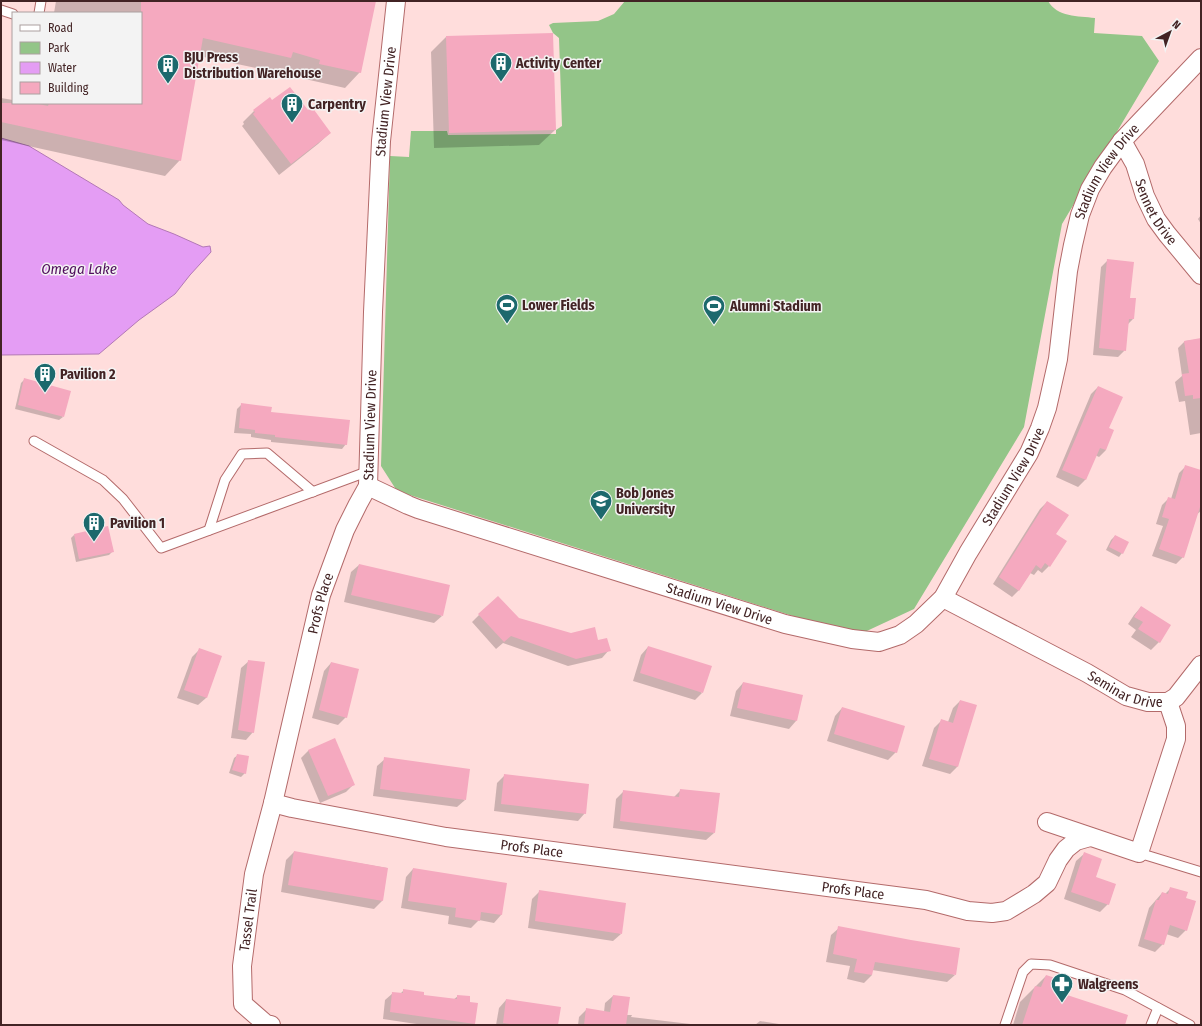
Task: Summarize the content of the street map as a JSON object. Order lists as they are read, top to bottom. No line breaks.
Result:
{"streets":{"street":["Stadium View Drive","Sennet Drive","Profs Place","Seminar Drive","Tassel Trail"]},"crossings":[["Stadium View Drive","Sennet Drive"],["Stadium View Drive","Profs Place"],["Stadium View Drive","Seminar Drive"],["Profs Place","Tassel Trail"]],"water":["Omega Lake"],"places":{"building":["Activity Center","BJU Press Distribution Warehouse","Carpentry","Pavilion 2","Pavilion 1"],"sports":["Lower Fields","Alumni Stadium"],"school or university":["Bob Jones University"],"pharmacy":["Walgreens"]},"legend":["Road","Park","Water","Building"],"north":"top right"}
